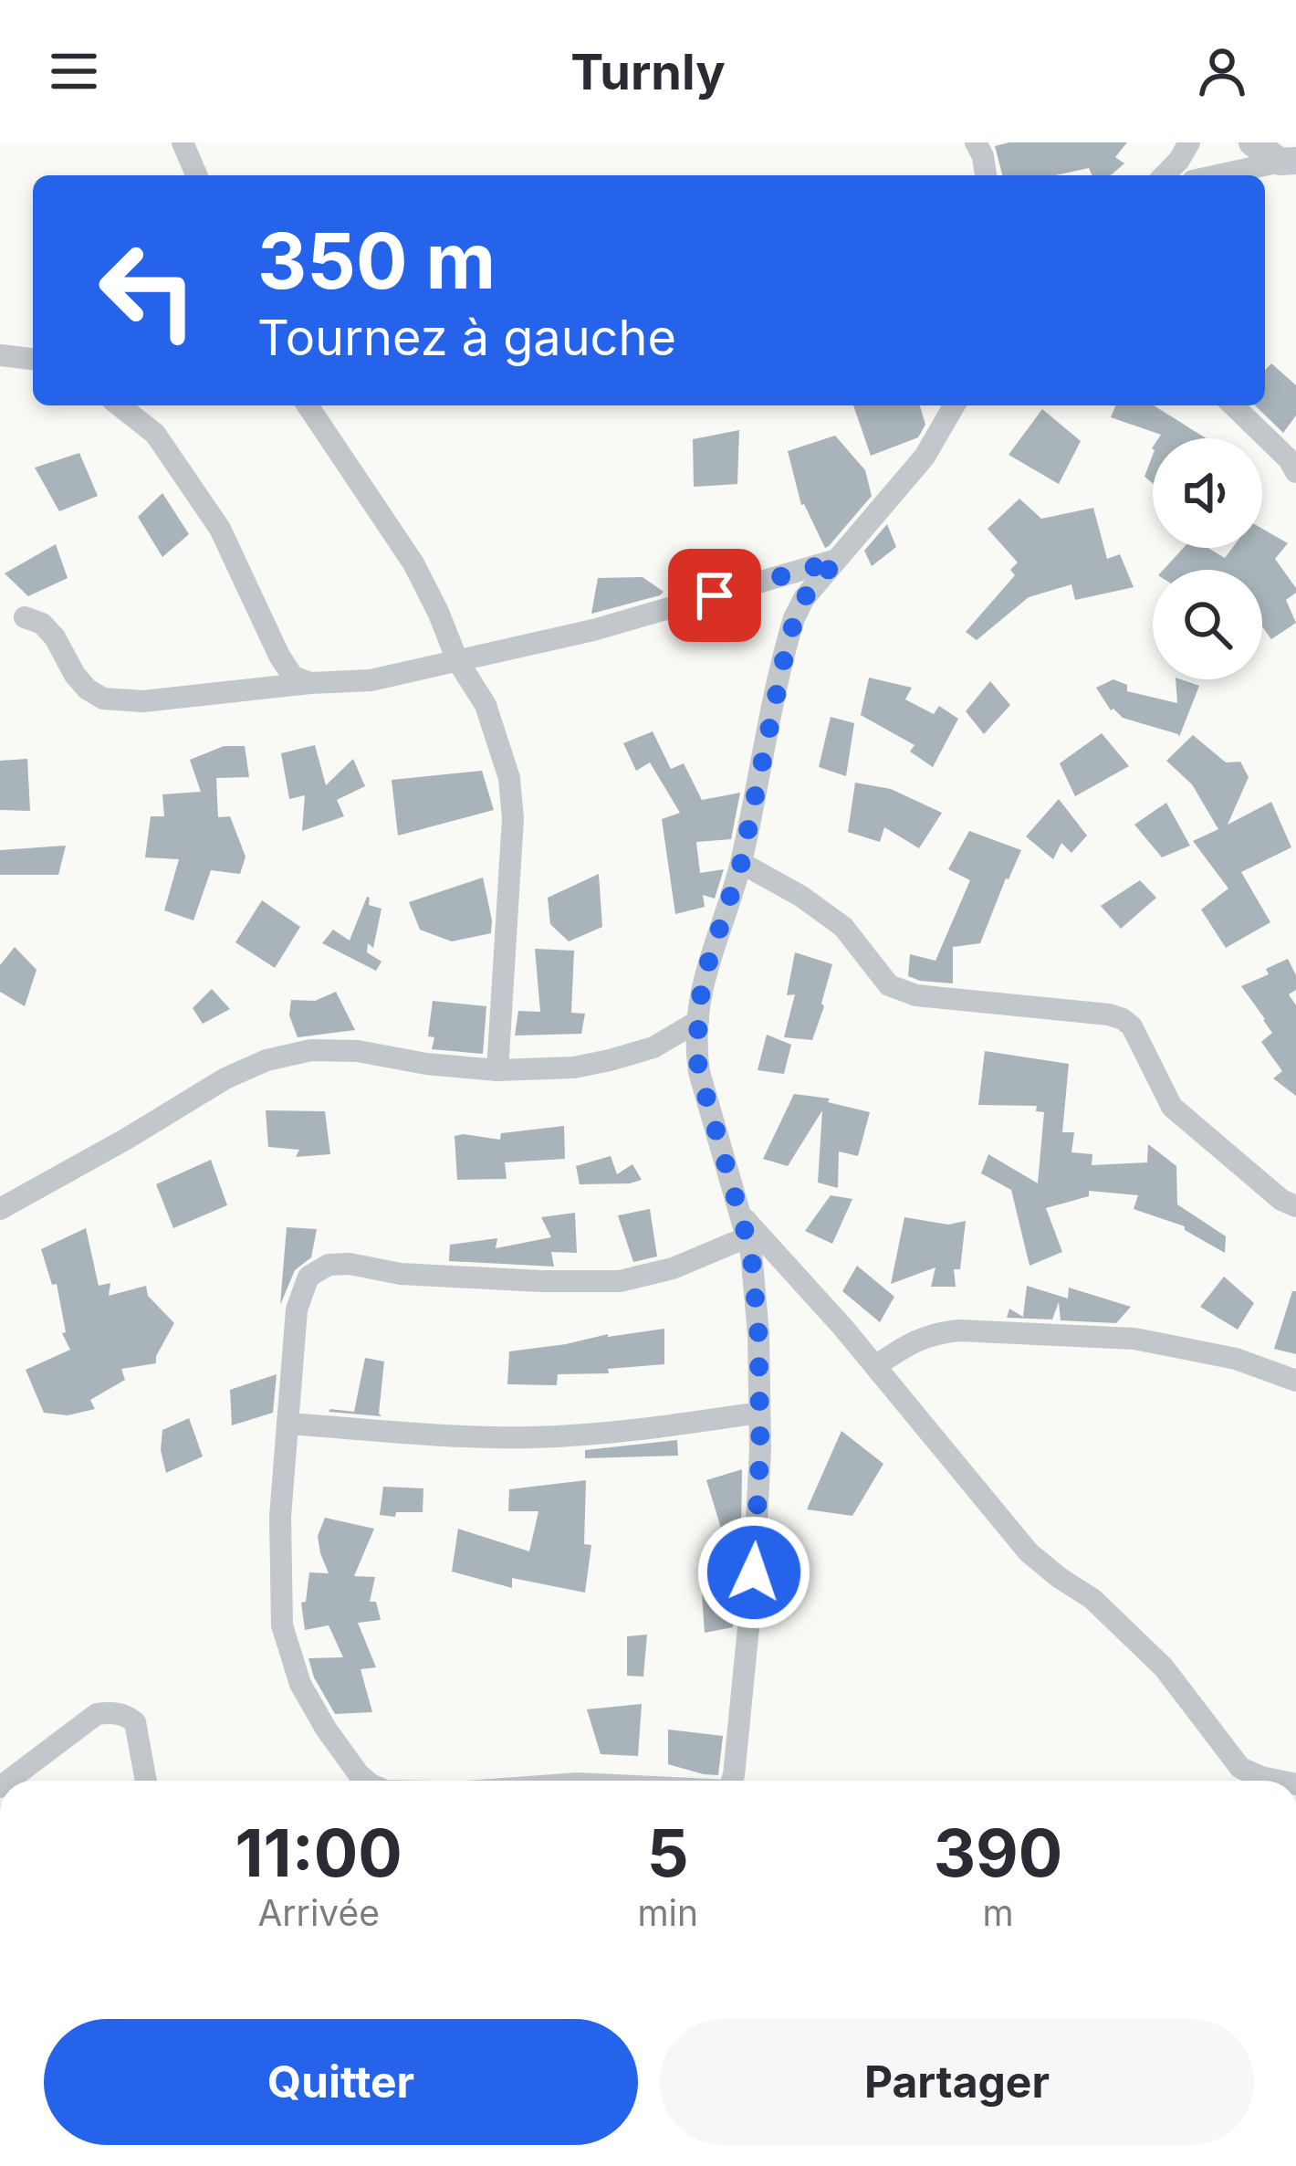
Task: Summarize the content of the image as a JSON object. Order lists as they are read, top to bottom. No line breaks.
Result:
{"page":{"header":"Turnly","turn":["350 m","Tournez à gauche"],"eta":["11:00","Arrivée","5","min","390","m"],"buttons":["Quitter","Partager"]}}
